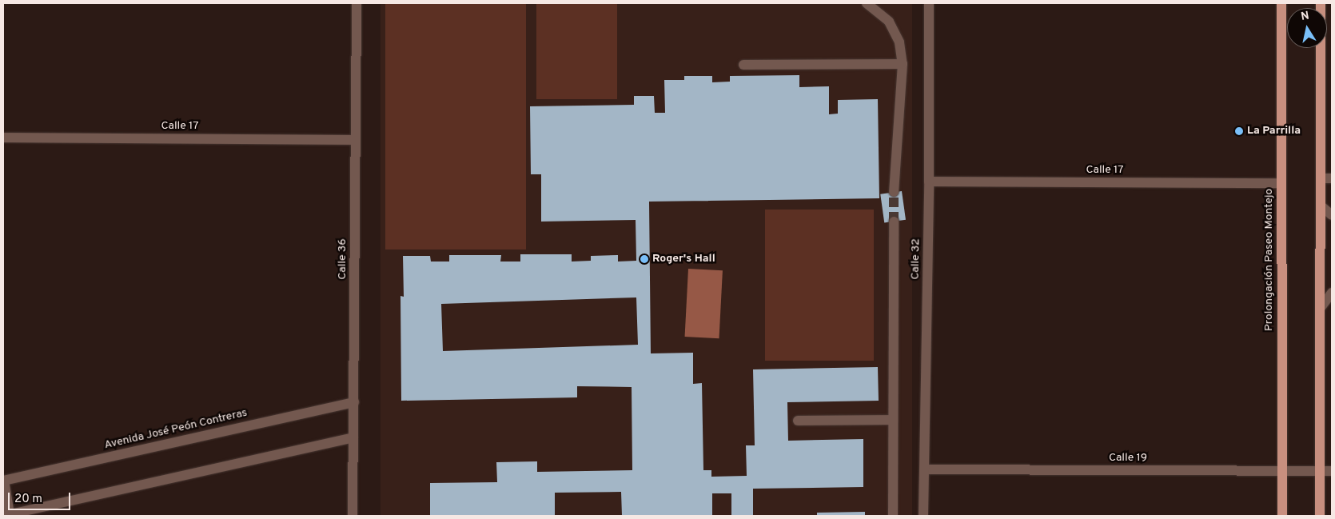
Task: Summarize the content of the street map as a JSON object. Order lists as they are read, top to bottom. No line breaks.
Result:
{"streets":{"main road":["Prolongación Paseo Montejo"],"street":["Calle 17","Calle 36","Calle 32","Avenida José Peón Contreras","Calle 19"]},"crossings":[["Calle 17","Calle 36"],["Calle 17","Calle 32"],["Calle 17","Prolongación Paseo Montejo"],["Calle 36","Avenida José Peón Contreras"],["Calle 32","Calle 19"],["Prolongación Paseo Montejo","Calle 19"]],"places":["La Parrilla","Roger's Hall"],"scale_bar":"20 m","north":"top"}
